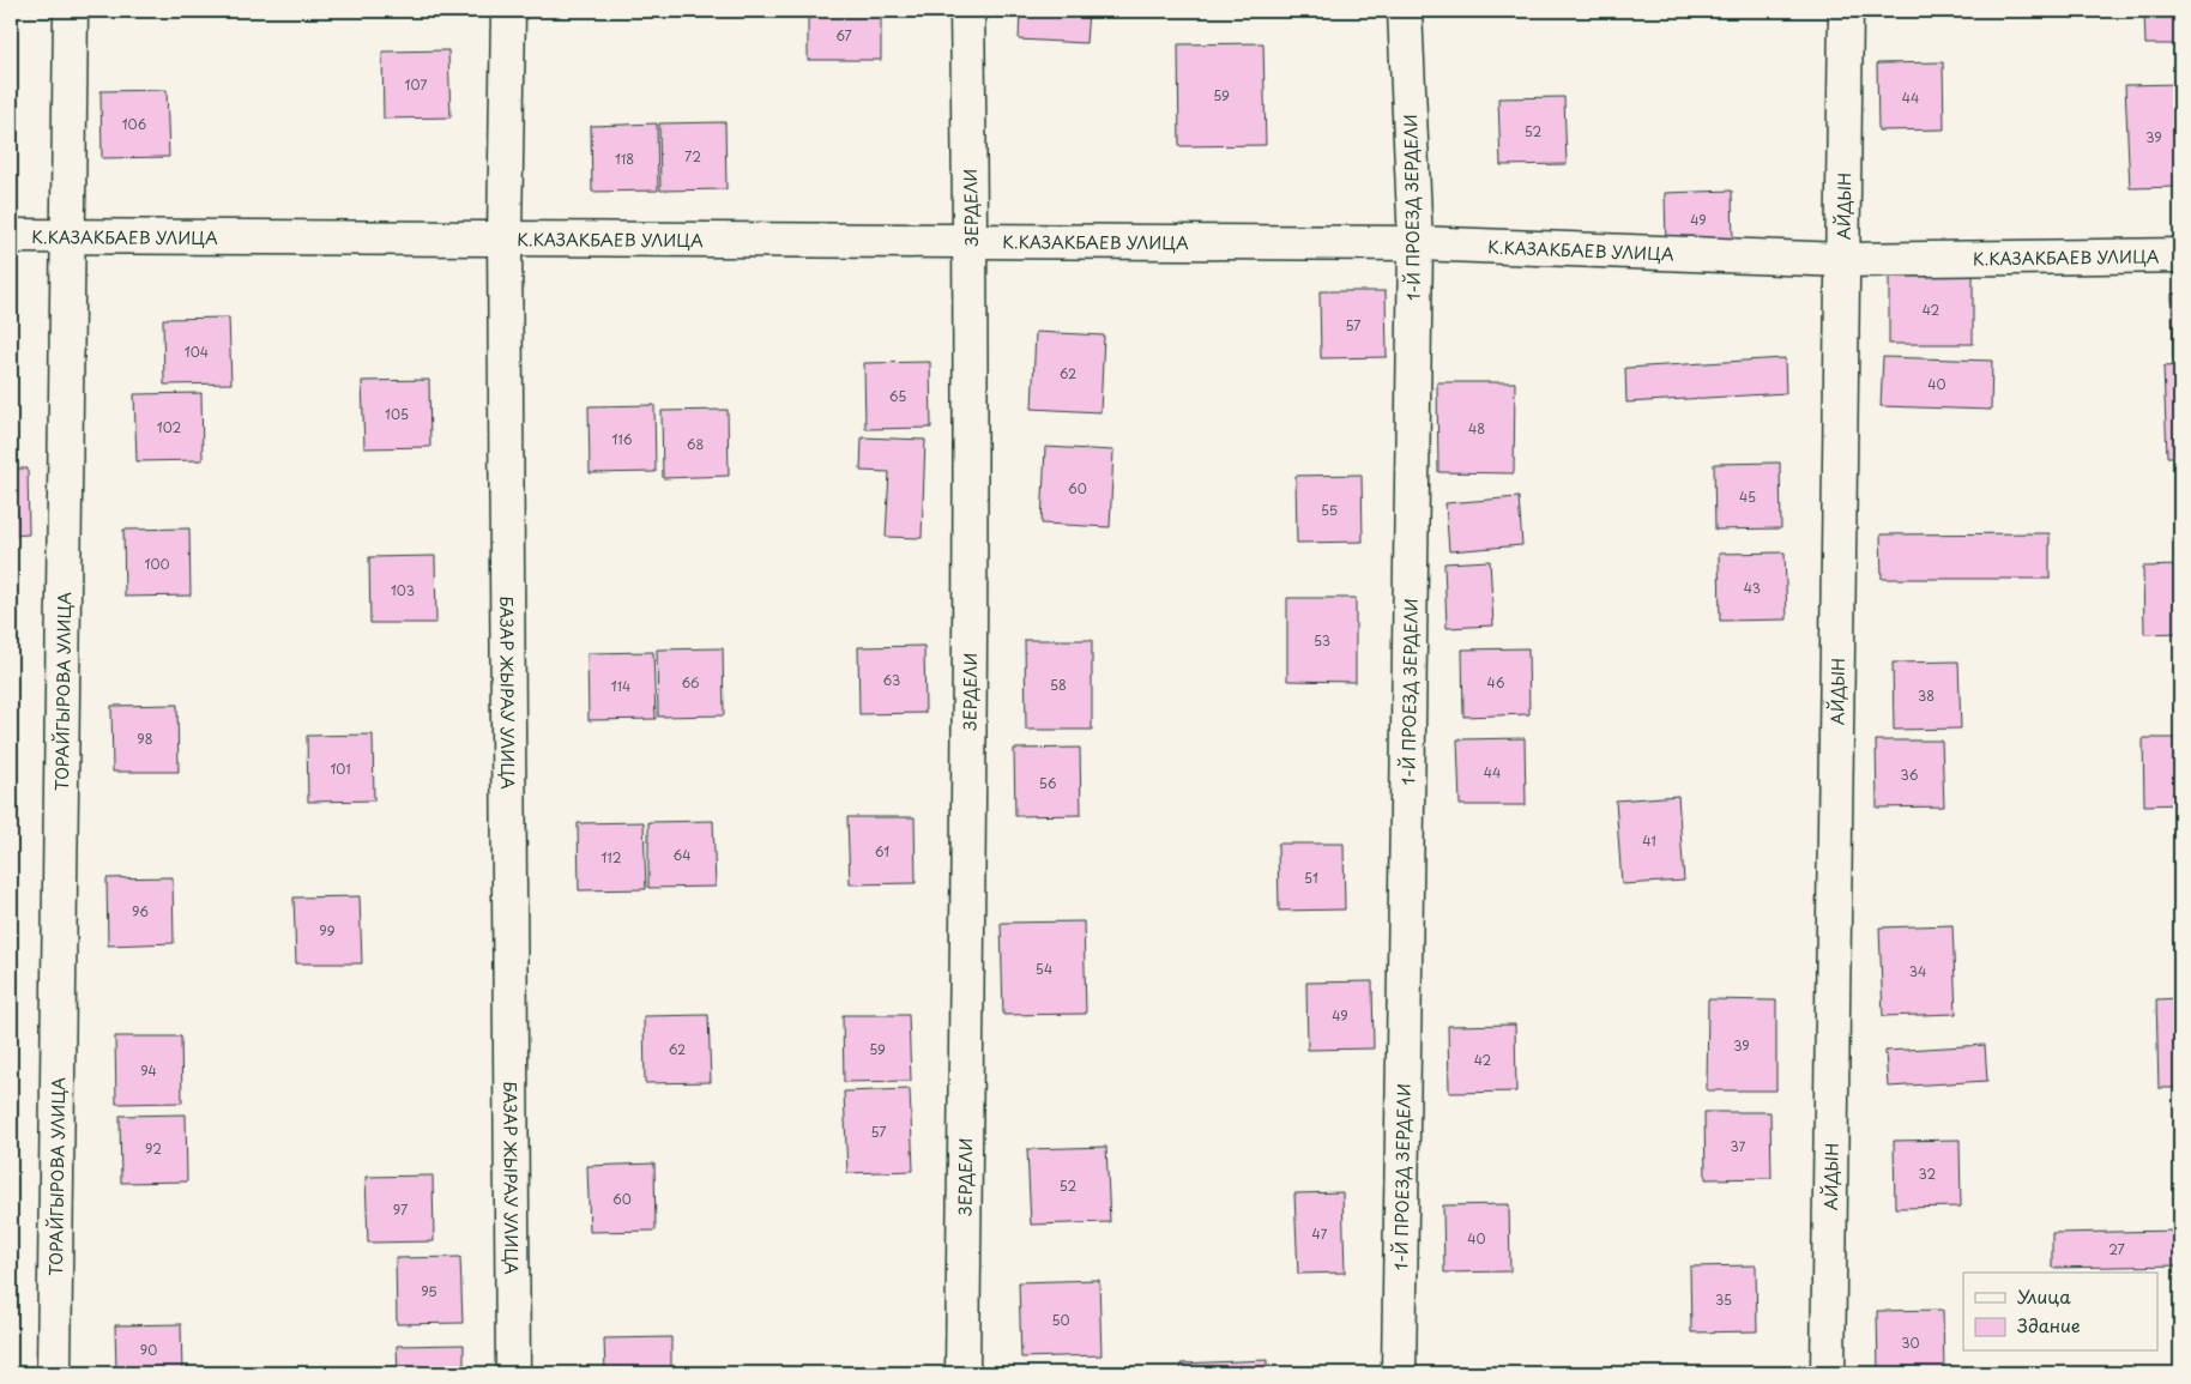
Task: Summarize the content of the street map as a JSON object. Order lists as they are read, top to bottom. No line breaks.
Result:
{"streets":{"street":["ЗЕРДЕЛИ","1-Й ПРОЕЗД ЗЕРДЕЛИ","АЙДЫН","К.КАЗАКБАЕВ УЛИЦА","БАЗАР ЖЫРАУ УЛИЦА","ТОРАЙГЫРОВА УЛИЦА"]},"crossings":[["ЗЕРДЕЛИ","К.КАЗАКБАЕВ УЛИЦА"],["1-Й ПРОЕЗД ЗЕРДЕЛИ","К.КАЗАКБАЕВ УЛИЦА"],["АЙДЫН","К.КАЗАКБАЕВ УЛИЦА"],["К.КАЗАКБАЕВ УЛИЦА","БАЗАР ЖЫРАУ УЛИЦА"],["К.КАЗАКБАЕВ УЛИЦА","ТОРАЙГЫРОВА УЛИЦА"]],"house_numbers":["67","107","59","44","106","52","39","72","118","49","42","57","104","62","40","65","105","102","48","116","68","60","45","55","100","43","103","53","63","66","46","58","114","38","98","101","44","36","56","41","61","64","112","51","96","99","54","34","49","39","62","59","42","94","57","37","92","32","52","60","97","47","40","27","95","35","50","30","90"],"legend":["Улица","Здание"]}
